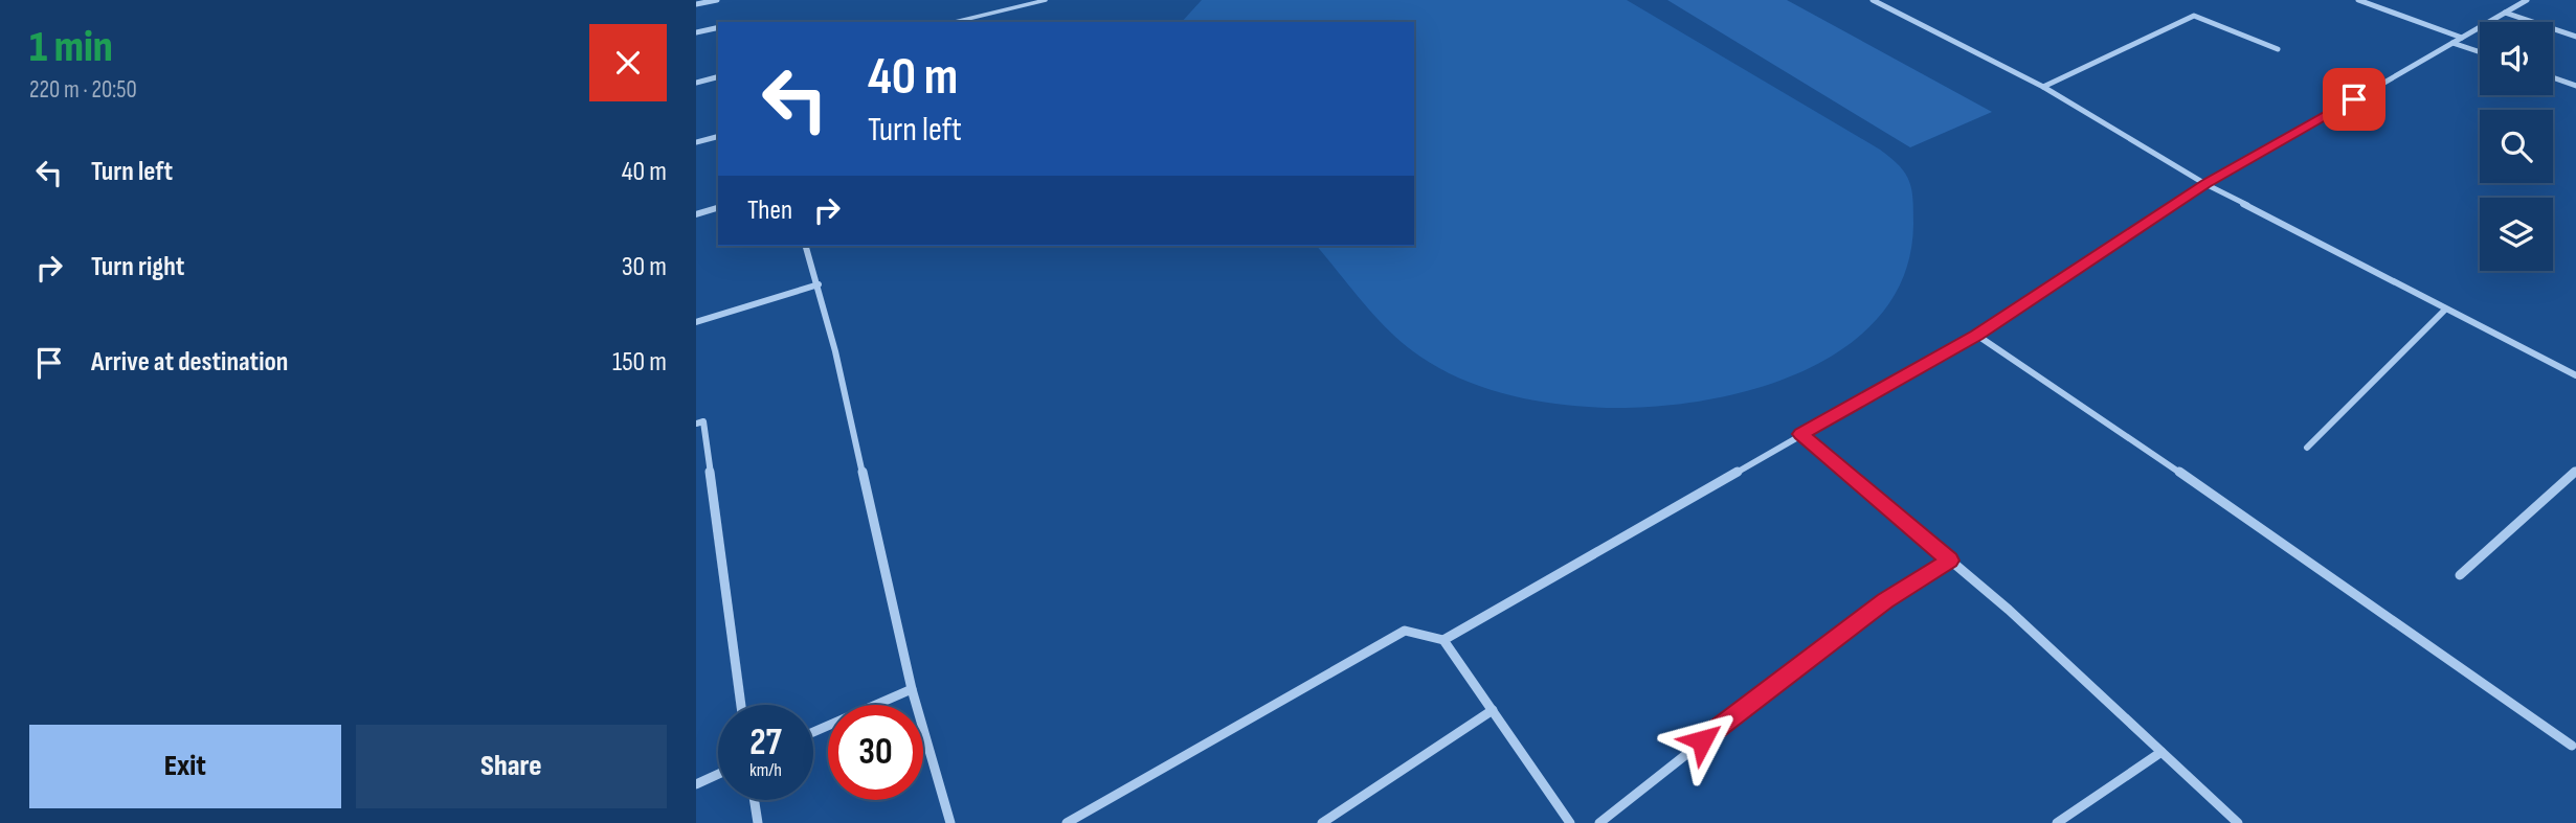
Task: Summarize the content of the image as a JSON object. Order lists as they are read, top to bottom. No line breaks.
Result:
{"page":{"heading":["1 min","220 m · 20:50"],"turn":["40 m","Turn left"],"list":[{"name":"Turn left","value":"40 m"},{"name":"Turn right","value":"30 m"},{"name":"Arrive at destination","value":"150 m"}],"then":"Then","speed":"27 km/h","limit":"30","buttons":["Exit","Share"]}}
